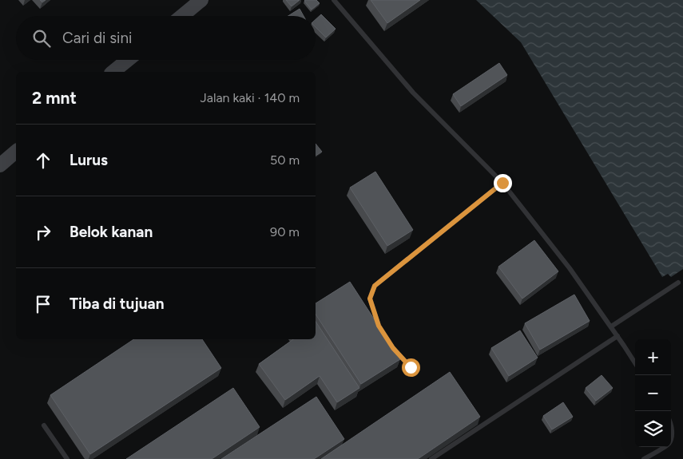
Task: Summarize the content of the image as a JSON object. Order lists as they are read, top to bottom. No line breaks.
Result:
{"page":{"search":"Cari di sini","heading":["2 mnt","Jalan kaki · 140 m"],"list":[["Lurus","50 m"],["Belok kanan","90 m"],"Tiba di tujuan"],"map_buttons":["+","−"]}}
